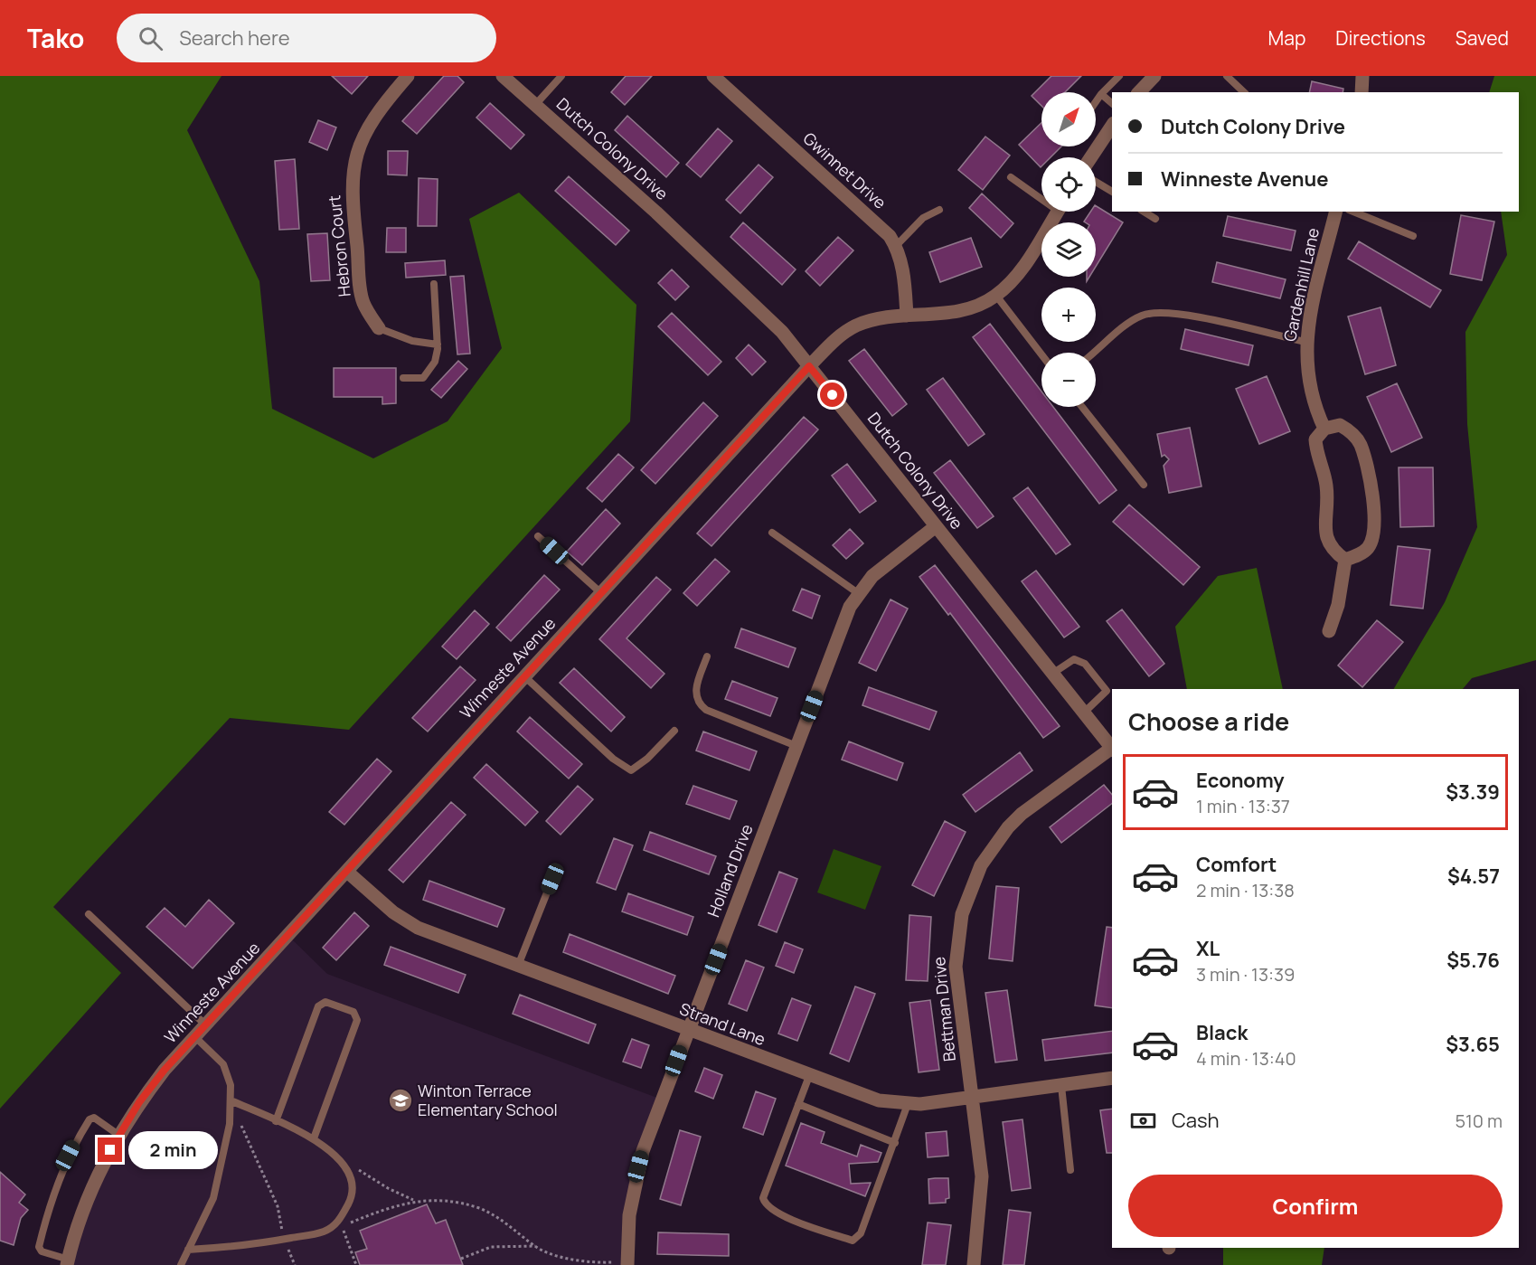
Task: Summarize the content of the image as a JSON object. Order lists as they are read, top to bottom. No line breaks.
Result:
{"streets":{"street":["Dutch Colony Drive","Gwinnet Drive","Hebron Court","Gardenhill Lane","Winneste Avenue","Holland Drive","Bettman Drive","Strand Lane"]},"crossings":[["Dutch Colony Drive","Winneste Avenue"],["Dutch Colony Drive","Holland Drive"],["Gwinnet Drive","Winneste Avenue"],["Winneste Avenue","Strand Lane"],["Holland Drive","Strand Lane"],["Bettman Drive","Strand Lane"]],"places":{"school or university":["Winton Terrace Elementary School"]},"north":"top right","page":{"header":"Tako","search":"Search here","nav":["Map","Directions","Saved"],"map_buttons":["+","−"],"banner":["Dutch Colony Drive","Winneste Avenue"],"heading":"Choose a ride","list":[{"name":"Economy","note":"1 min · 13:37","value":"$3.39"},{"name":"Comfort","note":"2 min · 13:38","value":"$4.57"},{"name":"XL","note":"3 min · 13:39","value":"$5.76"},{"name":"Black","note":"4 min · 13:40","value":"$3.65"}],"pay":["Cash","510 m"],"bubble":"2 min","buttons":"Confirm"}}
